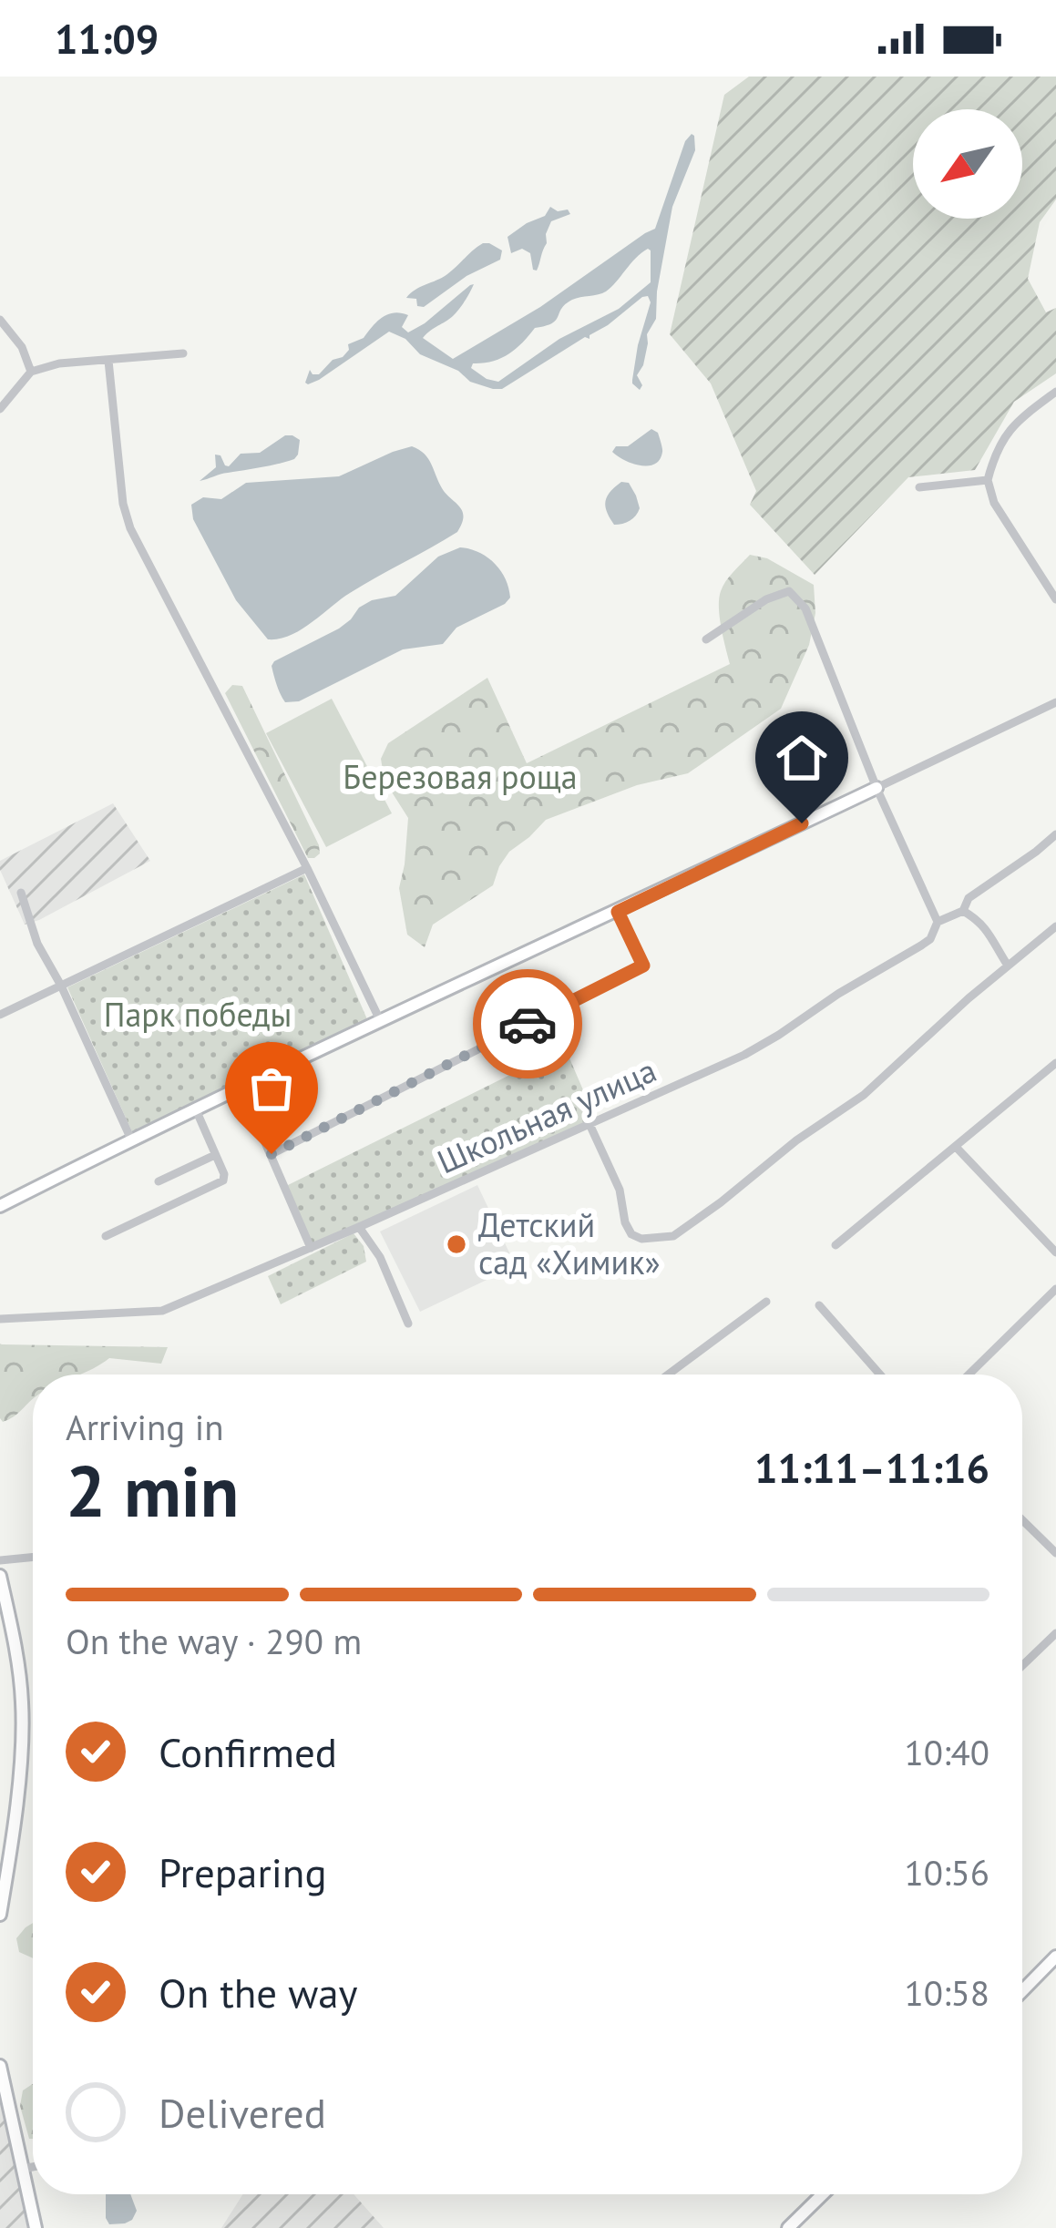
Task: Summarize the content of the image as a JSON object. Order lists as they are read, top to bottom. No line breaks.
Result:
{"streets":{"street":["Школьная улица"]},"parks":["Березовая роща","Парк победы"],"places":["Детский сад «Химик»"],"north":"bottom left","page":{"status":"11:09","heading":["2 min","Arriving in","11:11–11:16"],"bar":"On the way · 290 m","list":[["Confirmed","10:40"],["Preparing","10:56"],["On the way","10:58"],"Delivered"]}}
